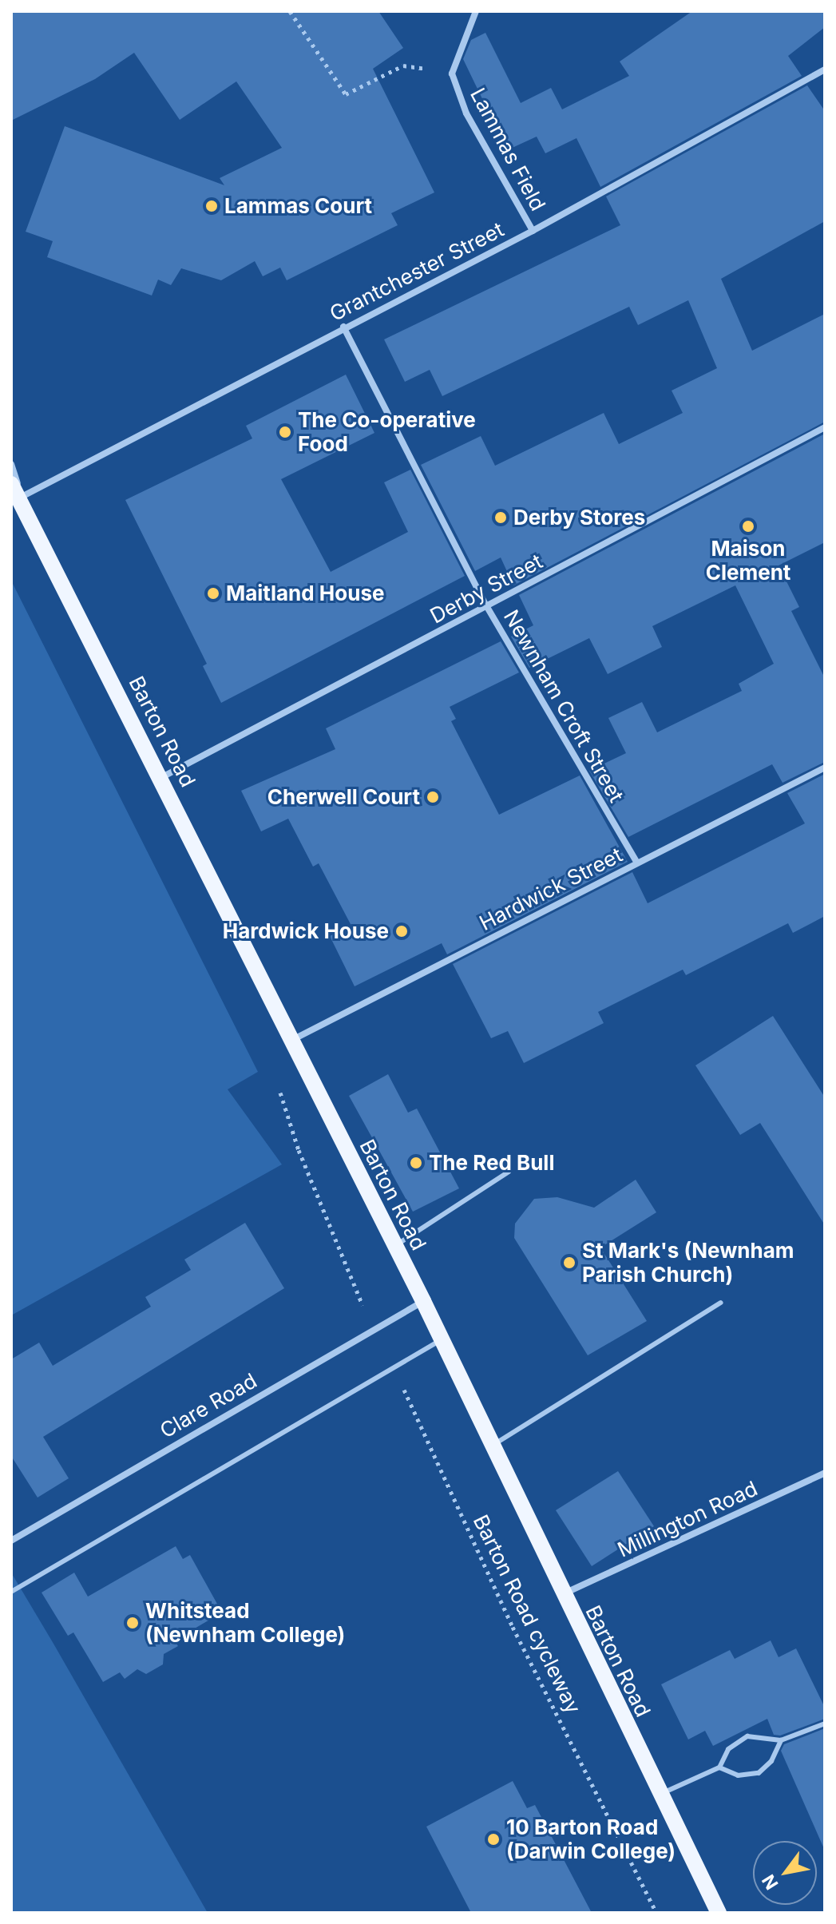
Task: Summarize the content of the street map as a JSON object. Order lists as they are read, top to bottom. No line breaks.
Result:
{"streets":{"main road":["Barton Road"],"street":["Lammas Field","Grantchester Street","Derby Street","Newnham Croft Street","Hardwick Street","Clare Road","Millington Road"],"path":["Barton Road cycleway"]},"crossings":[["Lammas Field","Grantchester Street"],["Grantchester Street","Newnham Croft Street"],["Grantchester Street","Barton Road"],["Derby Street","Newnham Croft Street"],["Derby Street","Barton Road"],["Newnham Croft Street","Hardwick Street"],["Barton Road","Hardwick Street"],["Barton Road","Clare Road"],["Barton Road","Millington Road"]],"places":["Lammas Court","The Co-operative Food","Derby Stores","Maison Clement","Maitland House","Cherwell Court","Hardwick House","The Red Bull","St Mark's (Newnham Parish Church)","Whitstead (Newnham College)","10 Barton Road (Darwin College)"],"north":"bottom left"}
